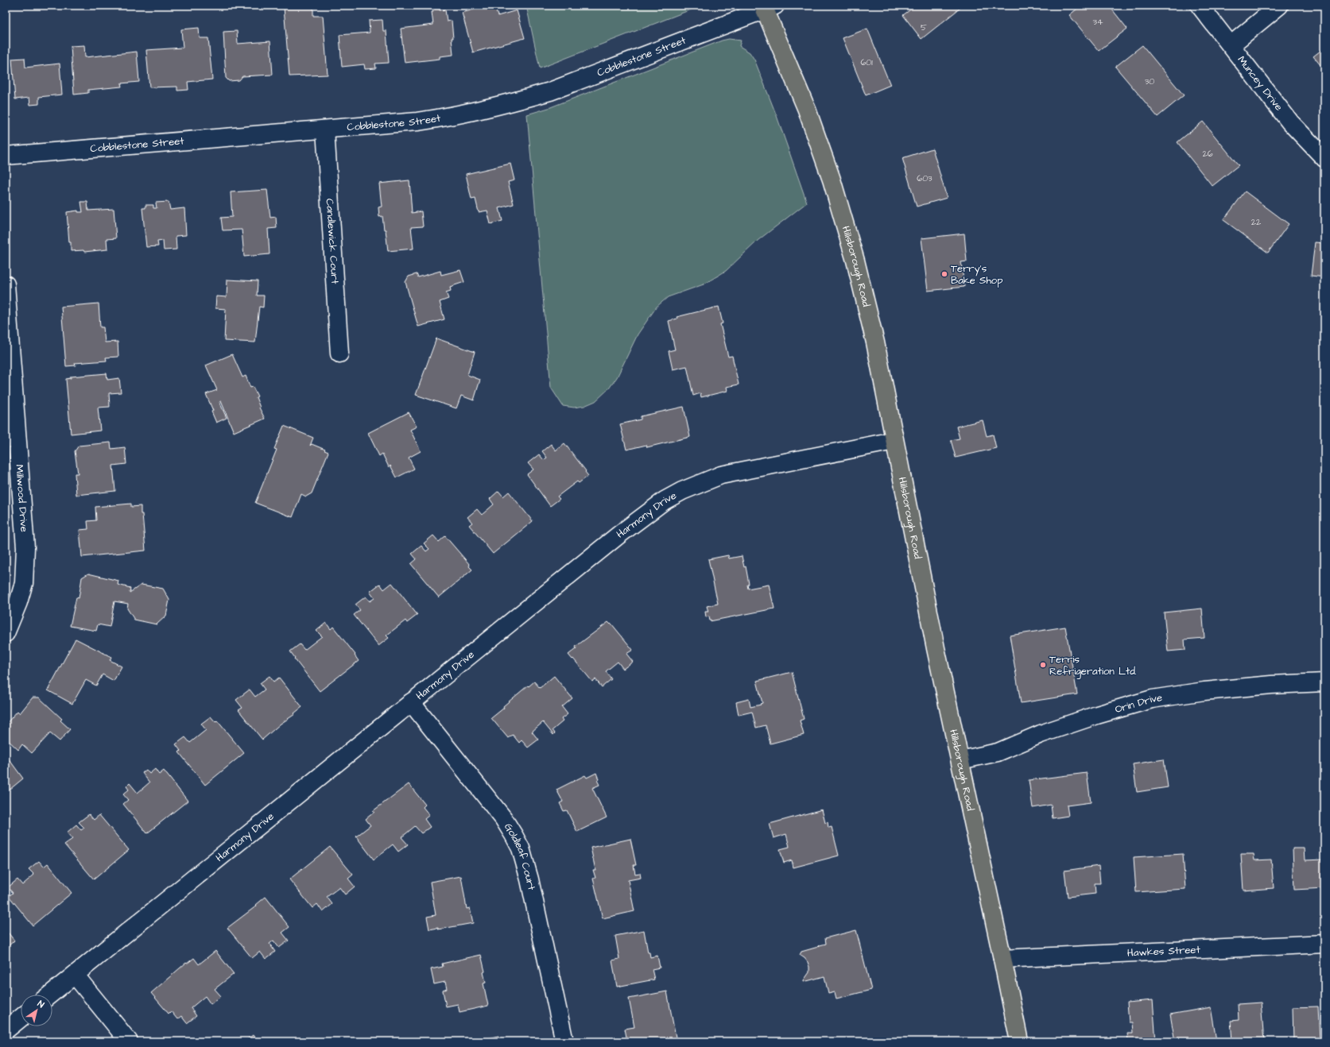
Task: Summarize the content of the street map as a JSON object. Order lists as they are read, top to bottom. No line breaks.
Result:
{"streets":{"main road":["Hillsborough Road"],"street":["Cobblestone Street","Muncey Drive","Candlewick Court","Millwood Drive","Harmony Drive","Orin Drive","Goldleaf Court","Hawkes Street"]},"crossings":[["Cobblestone Street","Candlewick Court"],["Cobblestone Street","Hillsborough Road"],["Hillsborough Road","Harmony Drive"],["Hillsborough Road","Orin Drive"],["Hillsborough Road","Hawkes Street"],["Harmony Drive","Goldleaf Court"]],"places":["Terry's Bake Shop","Terris Refrigeration Ltd."],"house_numbers":["34","5","601","30","26","603","22"],"north":"top right"}
